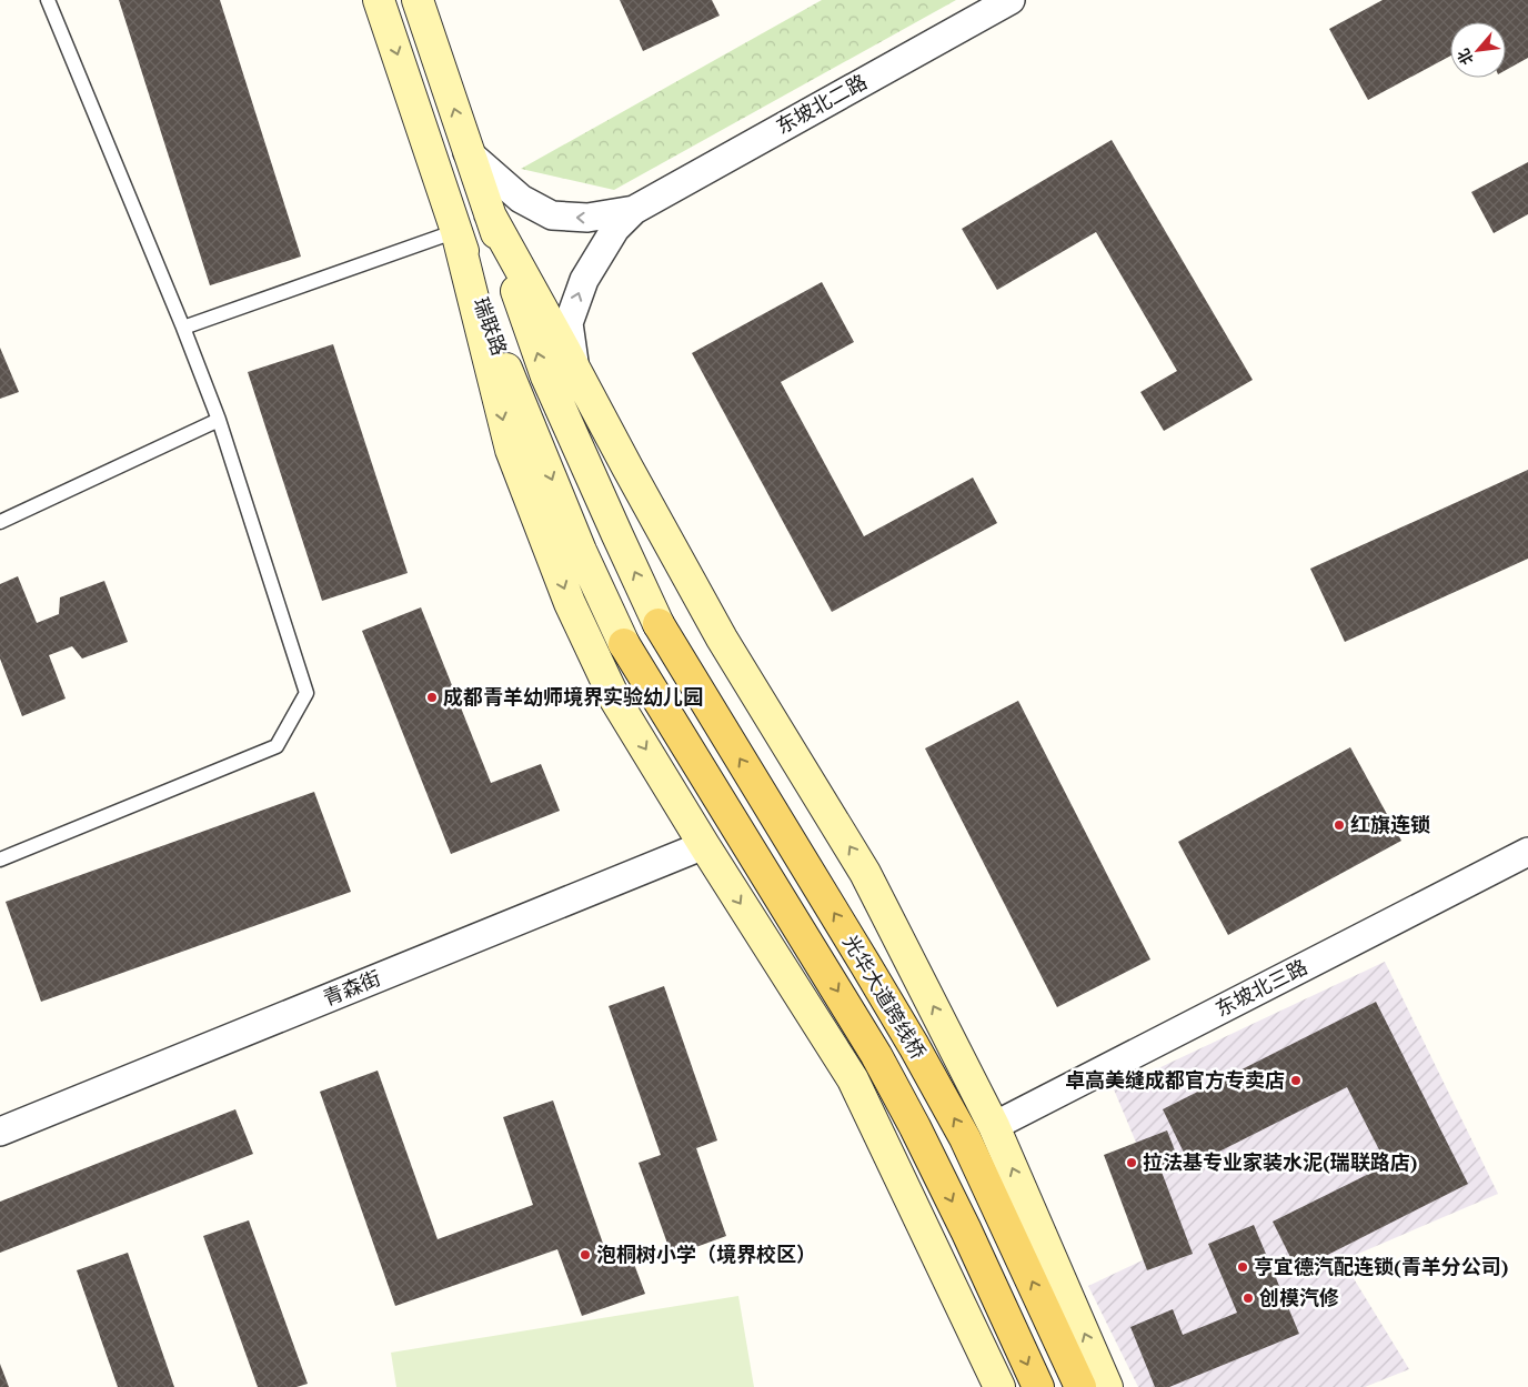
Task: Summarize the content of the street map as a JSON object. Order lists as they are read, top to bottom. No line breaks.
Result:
{"streets":{"main road":["瑞联路","光华大道跨线桥"],"street":["东坡北二路","青森街","东坡北三路"]},"crossings":[["瑞联路","光华大道跨线桥"]],"places":["成都青羊幼师境界实验幼儿园","红旗连锁","卓高美缝成都官方专卖店","拉法基专业家装水泥(瑞联路店)","泡桐树小学（境界校区）","亨宜德汽配连锁(青羊分公司)","创模汽修"],"north":"bottom left"}
